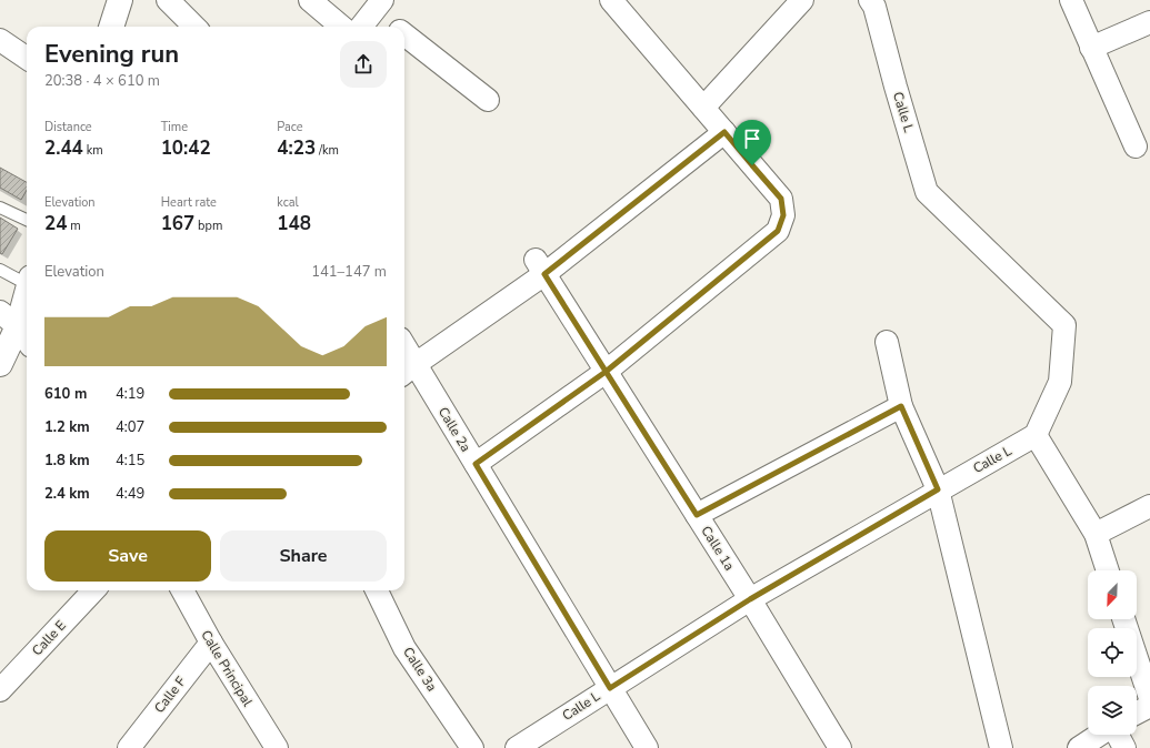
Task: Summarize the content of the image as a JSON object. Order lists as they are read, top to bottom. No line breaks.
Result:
{"streets":{"street":["Calle L","Calle 2a","Calle 1a","Calle E","Calle Principal","Calle 3a","Calle F"]},"crossings":[["Calle L","Calle 2a"],["Calle L","Calle 1a"],["Calle Principal","Calle F"]],"north":"bottom left","page":{"heading":["Evening run","20:38 · 4 × 610 m"],"stats":[["Distance","2.44 km"],["Time","10:42"],["Pace","4:23 /km"],["Elevation","24 m"],["Heart rate","167 bpm"],["kcal","148"]],"chart":["Elevation","141–147 m"],"list":[{"name":"610 m","note":"4:19"},{"name":"1.2 km","note":"4:07"},{"name":"1.8 km","note":"4:15"},{"name":"2.4 km","note":"4:49"}],"buttons":["Save","Share"]}}
